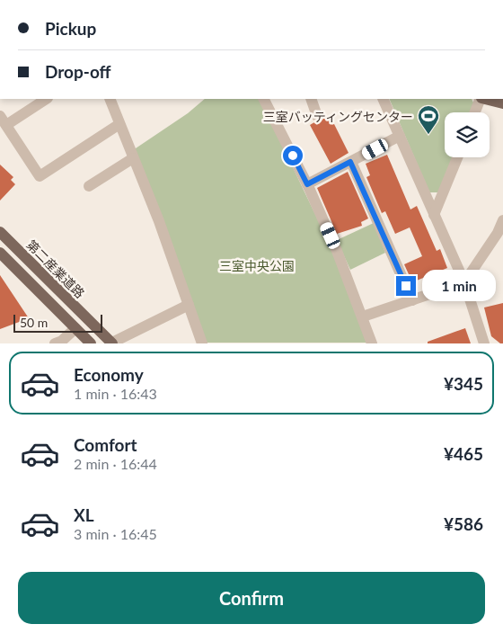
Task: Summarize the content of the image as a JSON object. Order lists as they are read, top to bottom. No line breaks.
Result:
{"streets":{"main road":["第二産業道路"]},"parks":["三室中央公園"],"places":{"sports":["三室バッティングセンター"]},"scale_bar":"50 m","page":{"banner":["Pickup","Drop-off"],"bubble":"1 min","scale":"50 m","list":[{"name":"Economy","note":"1 min · 16:43","value":"¥345"},{"name":"Comfort","note":"2 min · 16:44","value":"¥465"},{"name":"XL","note":"3 min · 16:45","value":"¥586"}],"buttons":"Confirm"}}
